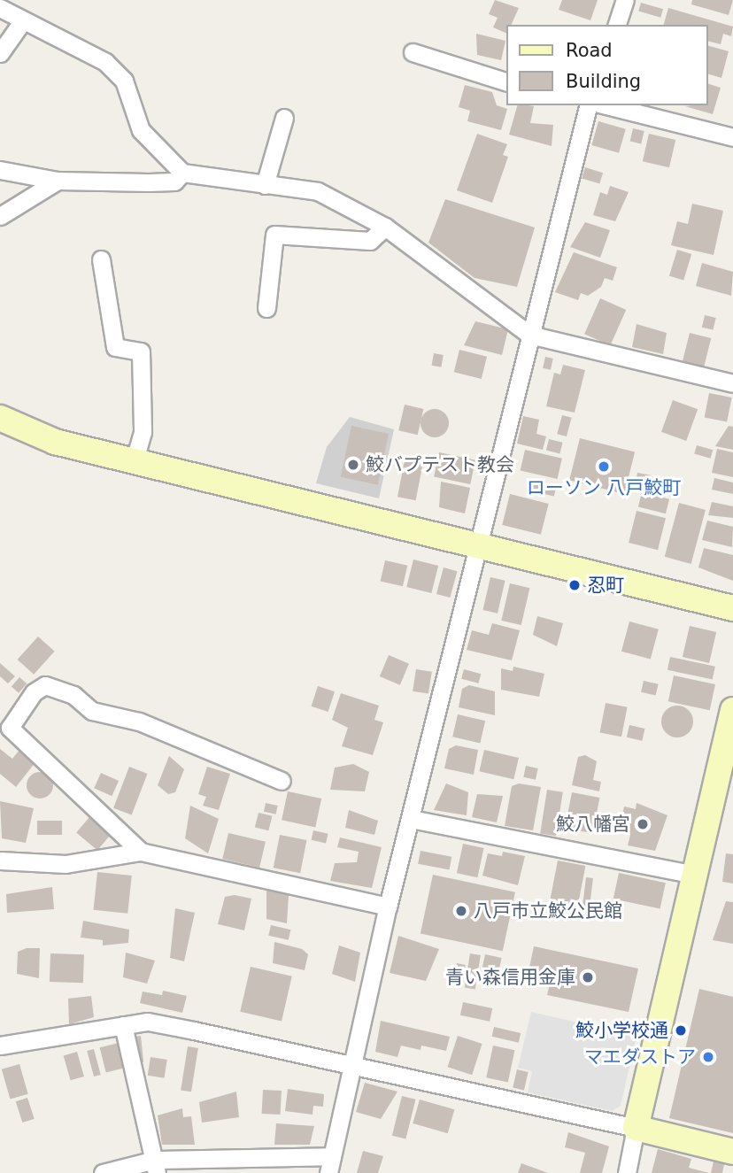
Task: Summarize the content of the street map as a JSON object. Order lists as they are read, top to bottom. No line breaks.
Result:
{"places":["鮫バプテスト教会","ローソン 八戸鮫町","忍町","鮫八幡宮","八戸市立鮫公民館","青い森信用金庫","鮫小学校通","マエダストア"],"legend":["Road","Building"]}
